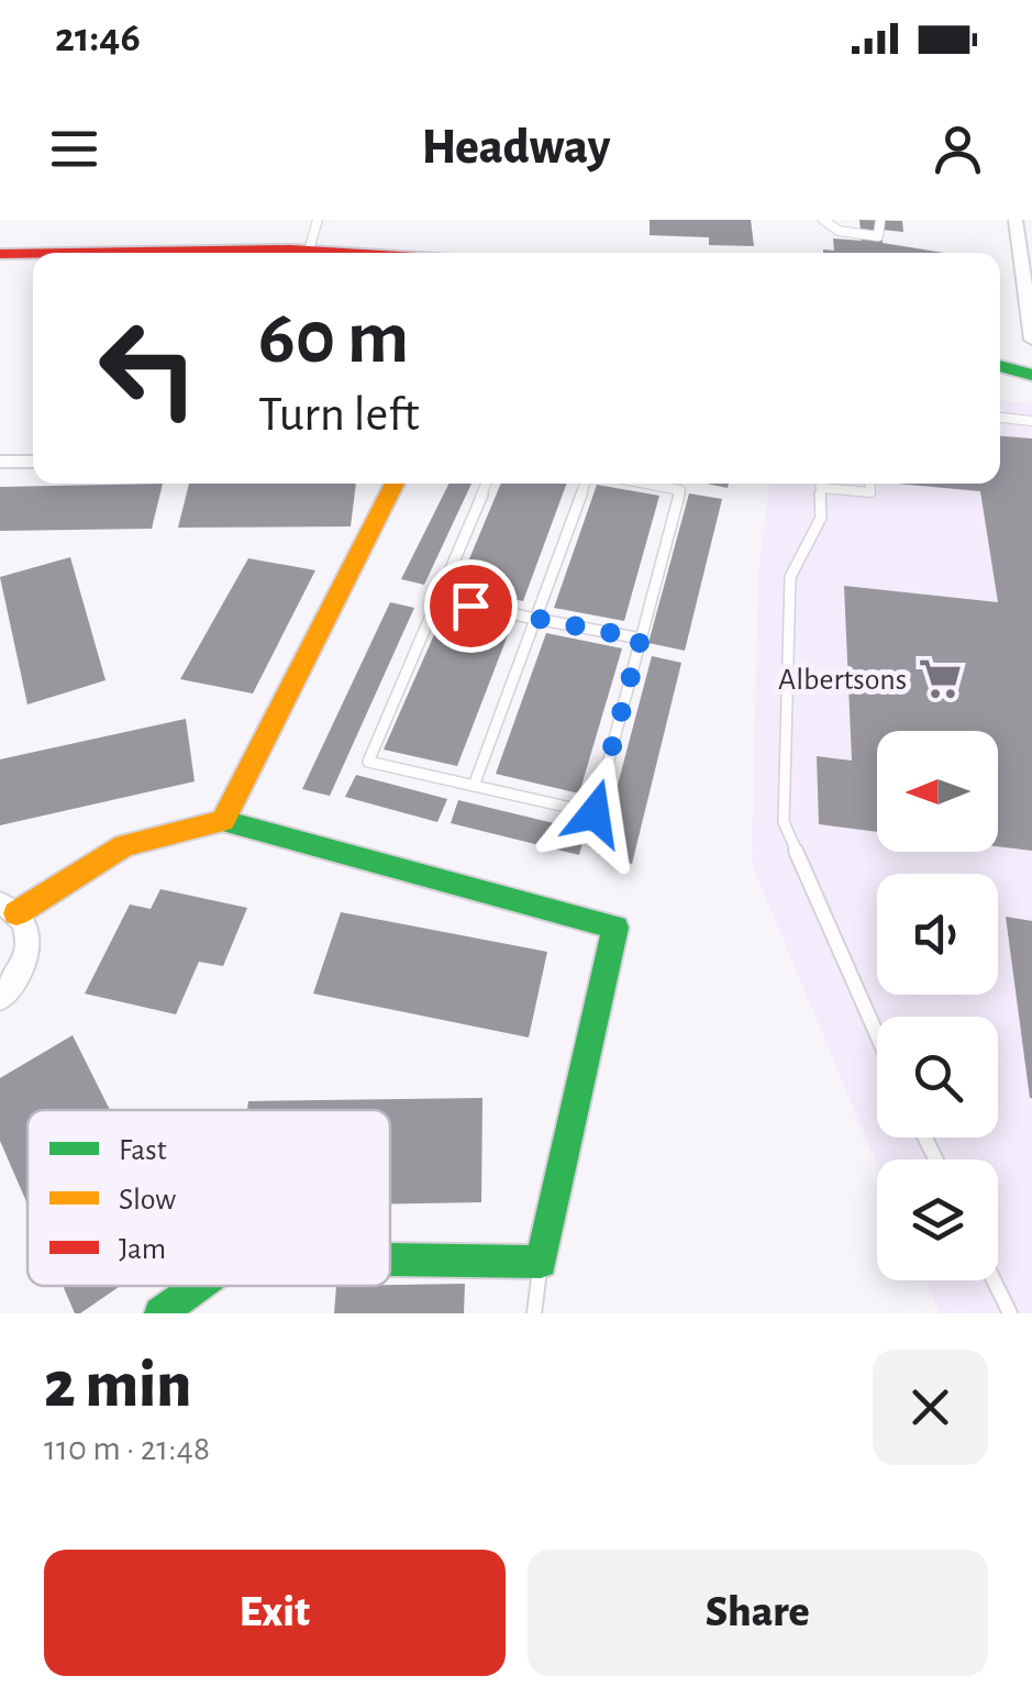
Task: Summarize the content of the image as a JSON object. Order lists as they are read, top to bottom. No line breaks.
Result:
{"places":{"supermarket":["Albertsons"]},"legend":["Fast","Slow","Jam"],"north":"left","page":{"status":"21:46","header":"Headway","turn":["60 m","Turn left"],"heading":["2 min","110 m · 21:48"],"buttons":["Exit","Share"]}}
